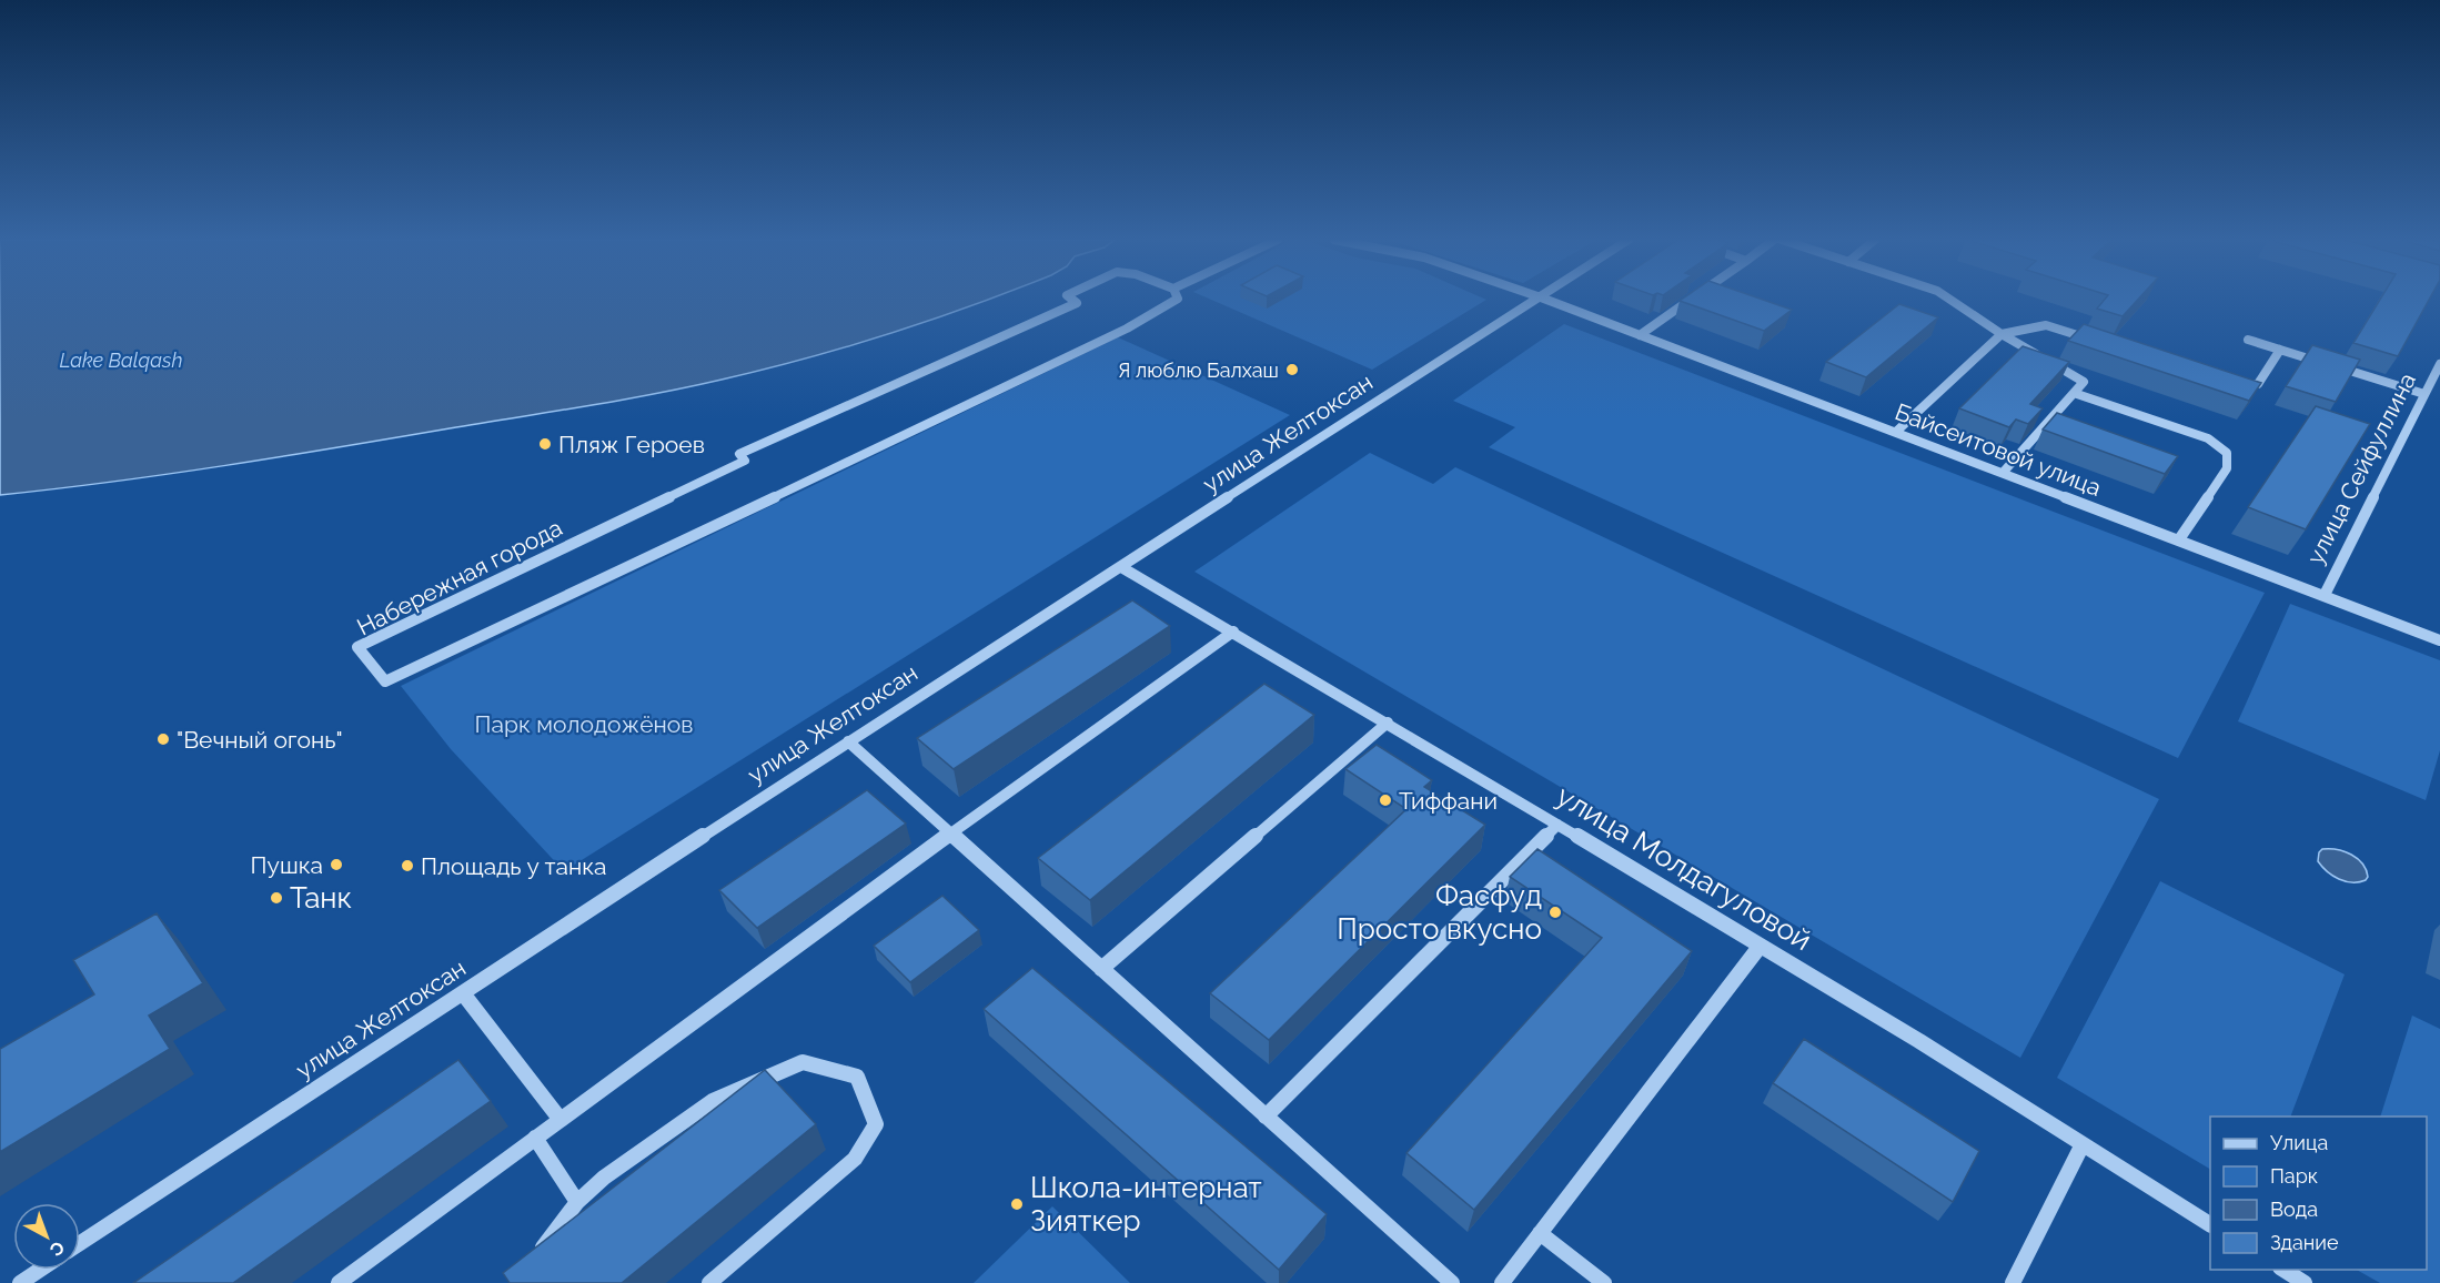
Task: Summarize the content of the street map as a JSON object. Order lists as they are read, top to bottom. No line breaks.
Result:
{"streets":{"street":["улица Желтоксан","Байсеитовой улица","улица Сейфуллина","Набережная города","улица Молдагуловой"]},"crossings":[["улица Желтоксан","улица Молдагуловой"],["Байсеитовой улица","улица Сейфуллина"]],"water":["Lake Balqash"],"parks":["Парк молодожёнов"],"places":["Я люблю Балхаш","Пляж Героев","\"Вечный огонь\"","Тиффани","Пушка","Площадь у танка","Танк","Фасфуд Просто вкусно","Школа-интернат Зияткер"],"legend":["Улица","Парк","Вода","Здание"],"north":"bottom right"}
